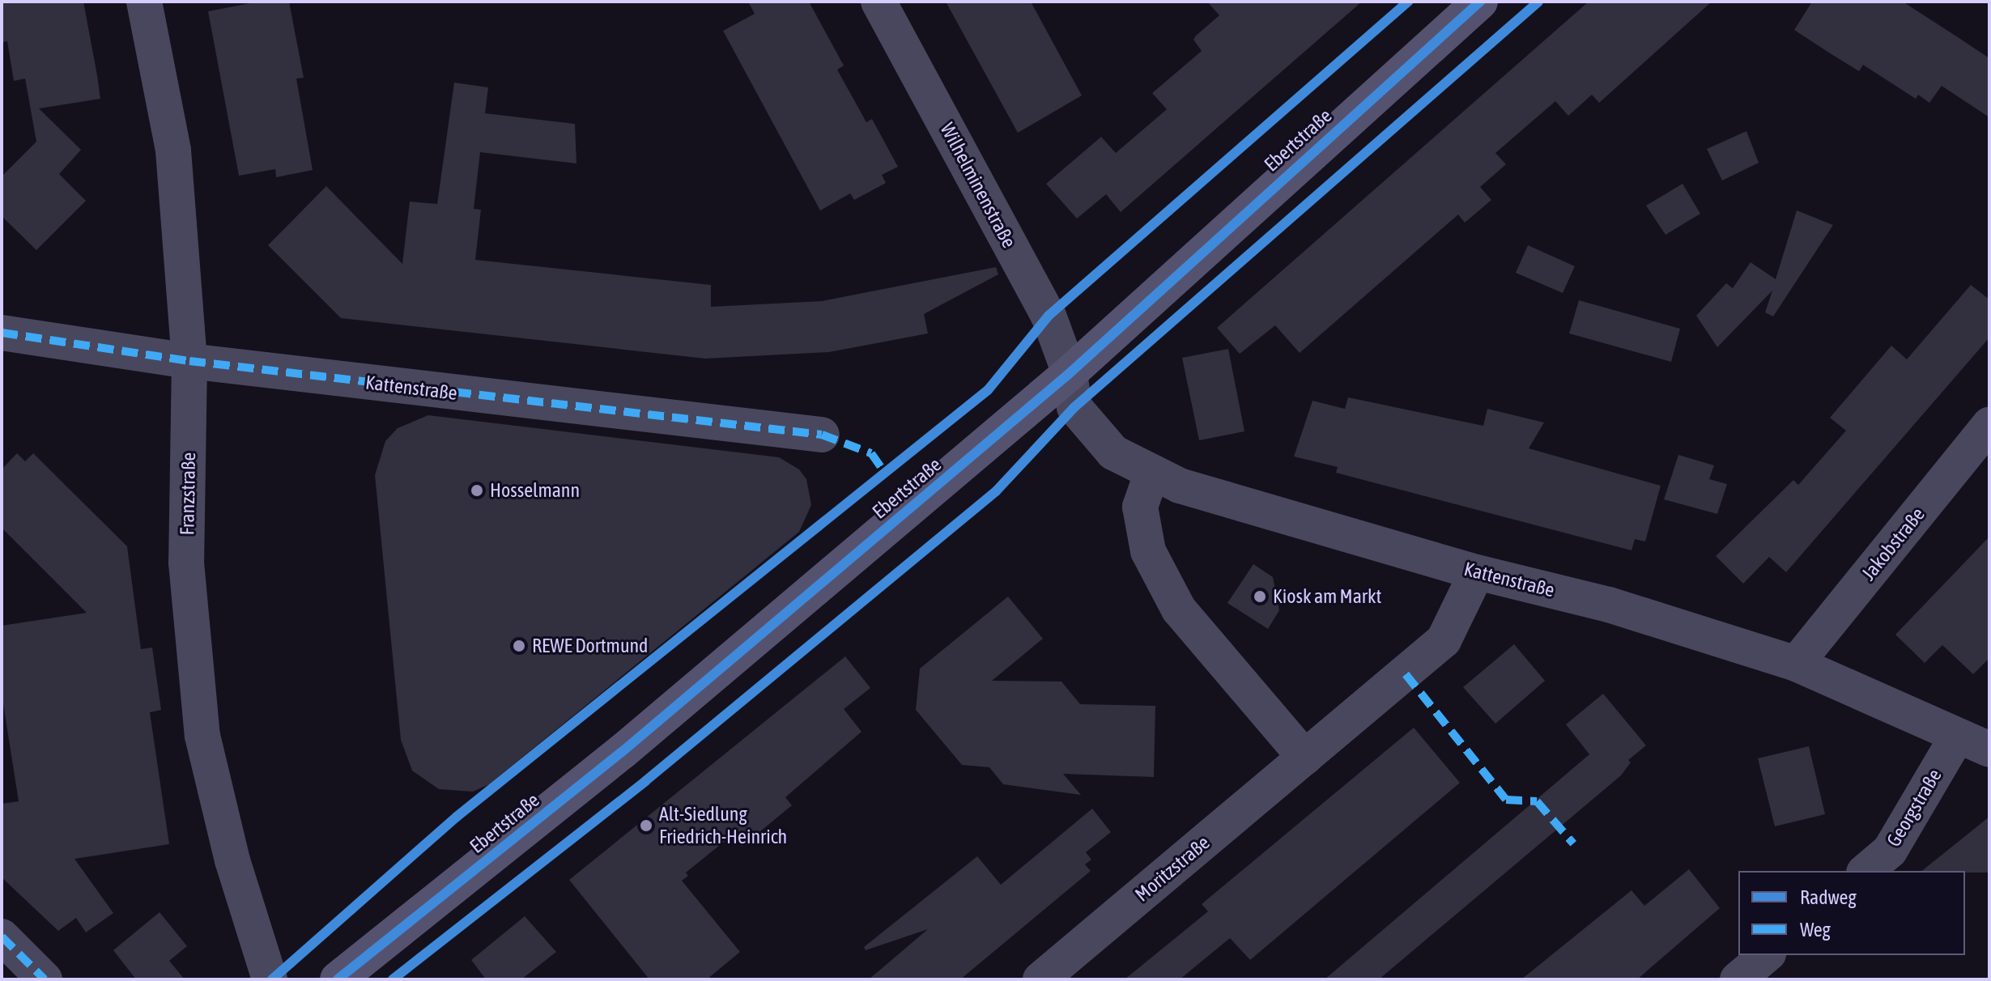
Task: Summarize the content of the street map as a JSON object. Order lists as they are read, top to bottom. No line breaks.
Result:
{"streets":{"street":["Ebertstraße","Wilhelminenstraße","Kattenstraße","Franzstraße","Jakobstraße","Georgstraße","Moritzstraße"]},"crossings":[["Ebertstraße","Wilhelminenstraße"],["Ebertstraße","Kattenstraße"],["Wilhelminenstraße","Kattenstraße"],["Kattenstraße","Franzstraße"],["Kattenstraße","Jakobstraße"],["Kattenstraße","Georgstraße"],["Kattenstraße","Moritzstraße"]],"places":["Hosselmann","Kiosk am Markt","REWE Dortmund","Alt-Siedlung Friedrich-Heinrich"],"legend":["Radweg","Weg"]}
